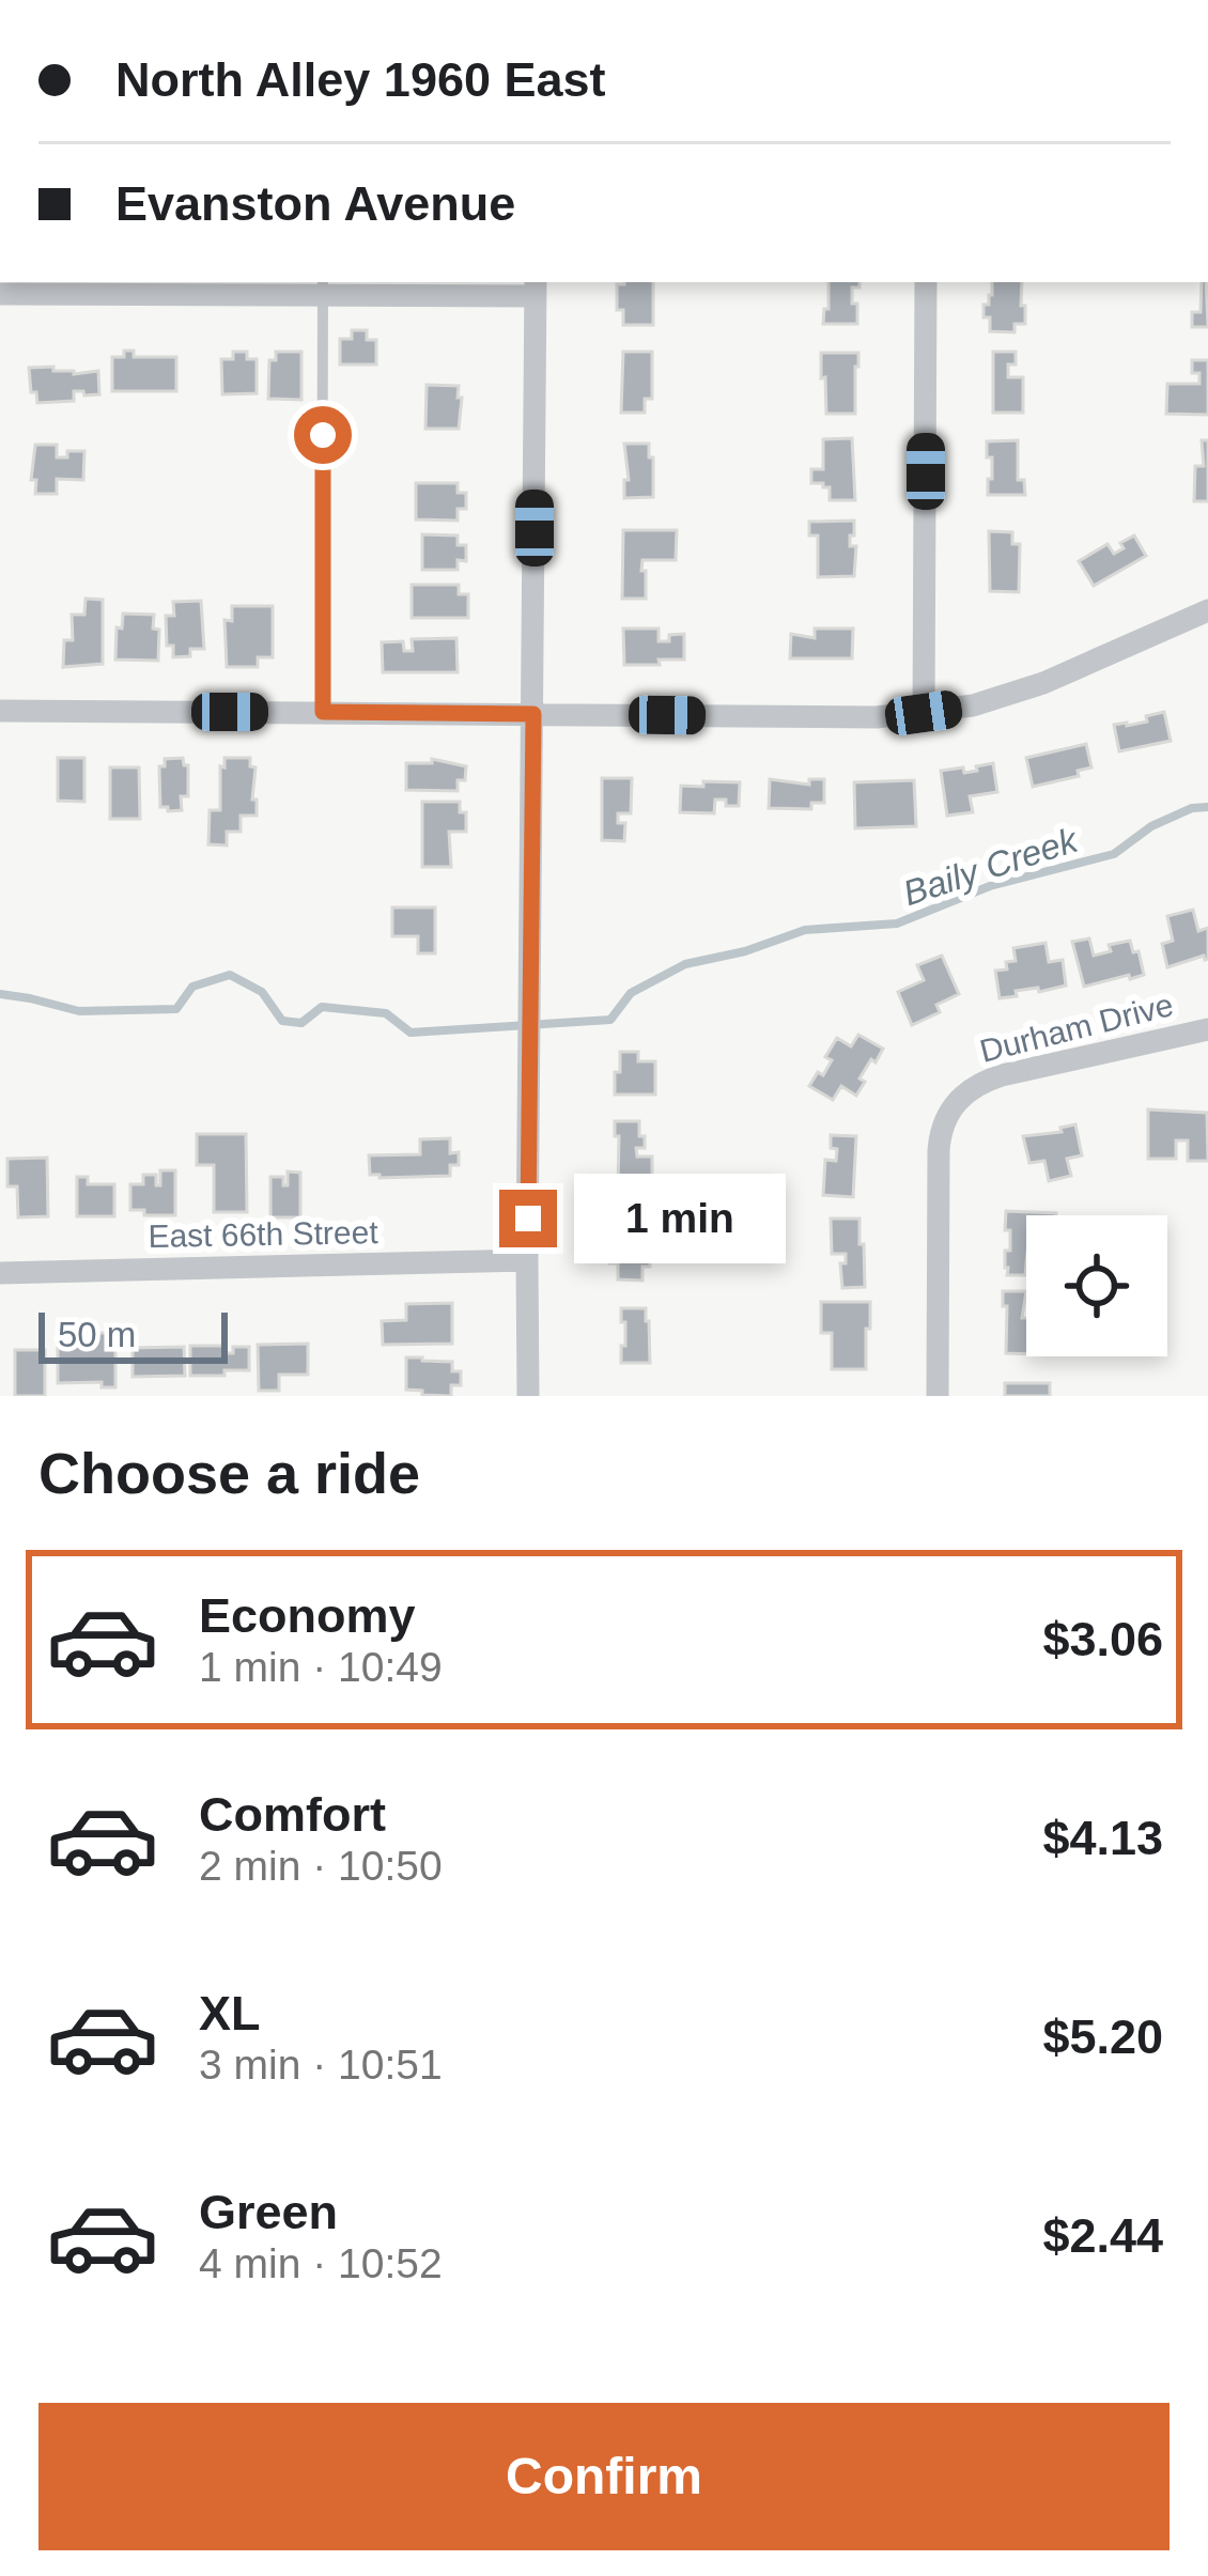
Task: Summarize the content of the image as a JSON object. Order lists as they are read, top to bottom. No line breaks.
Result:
{"streets":{"street":["Durham Drive","East 66th Street"]},"water":["Baily Creek"],"scale_bar":"50 m","page":{"banner":["North Alley 1960 East","Evanston Avenue"],"bubble":"1 min","scale":"50 m","heading":"Choose a ride","list":[{"name":"Economy","note":"1 min · 10:49","value":"$3.06"},{"name":"Comfort","note":"2 min · 10:50","value":"$4.13"},{"name":"XL","note":"3 min · 10:51","value":"$5.20"},{"name":"Green","note":"4 min · 10:52","value":"$2.44"}],"buttons":"Confirm"}}
